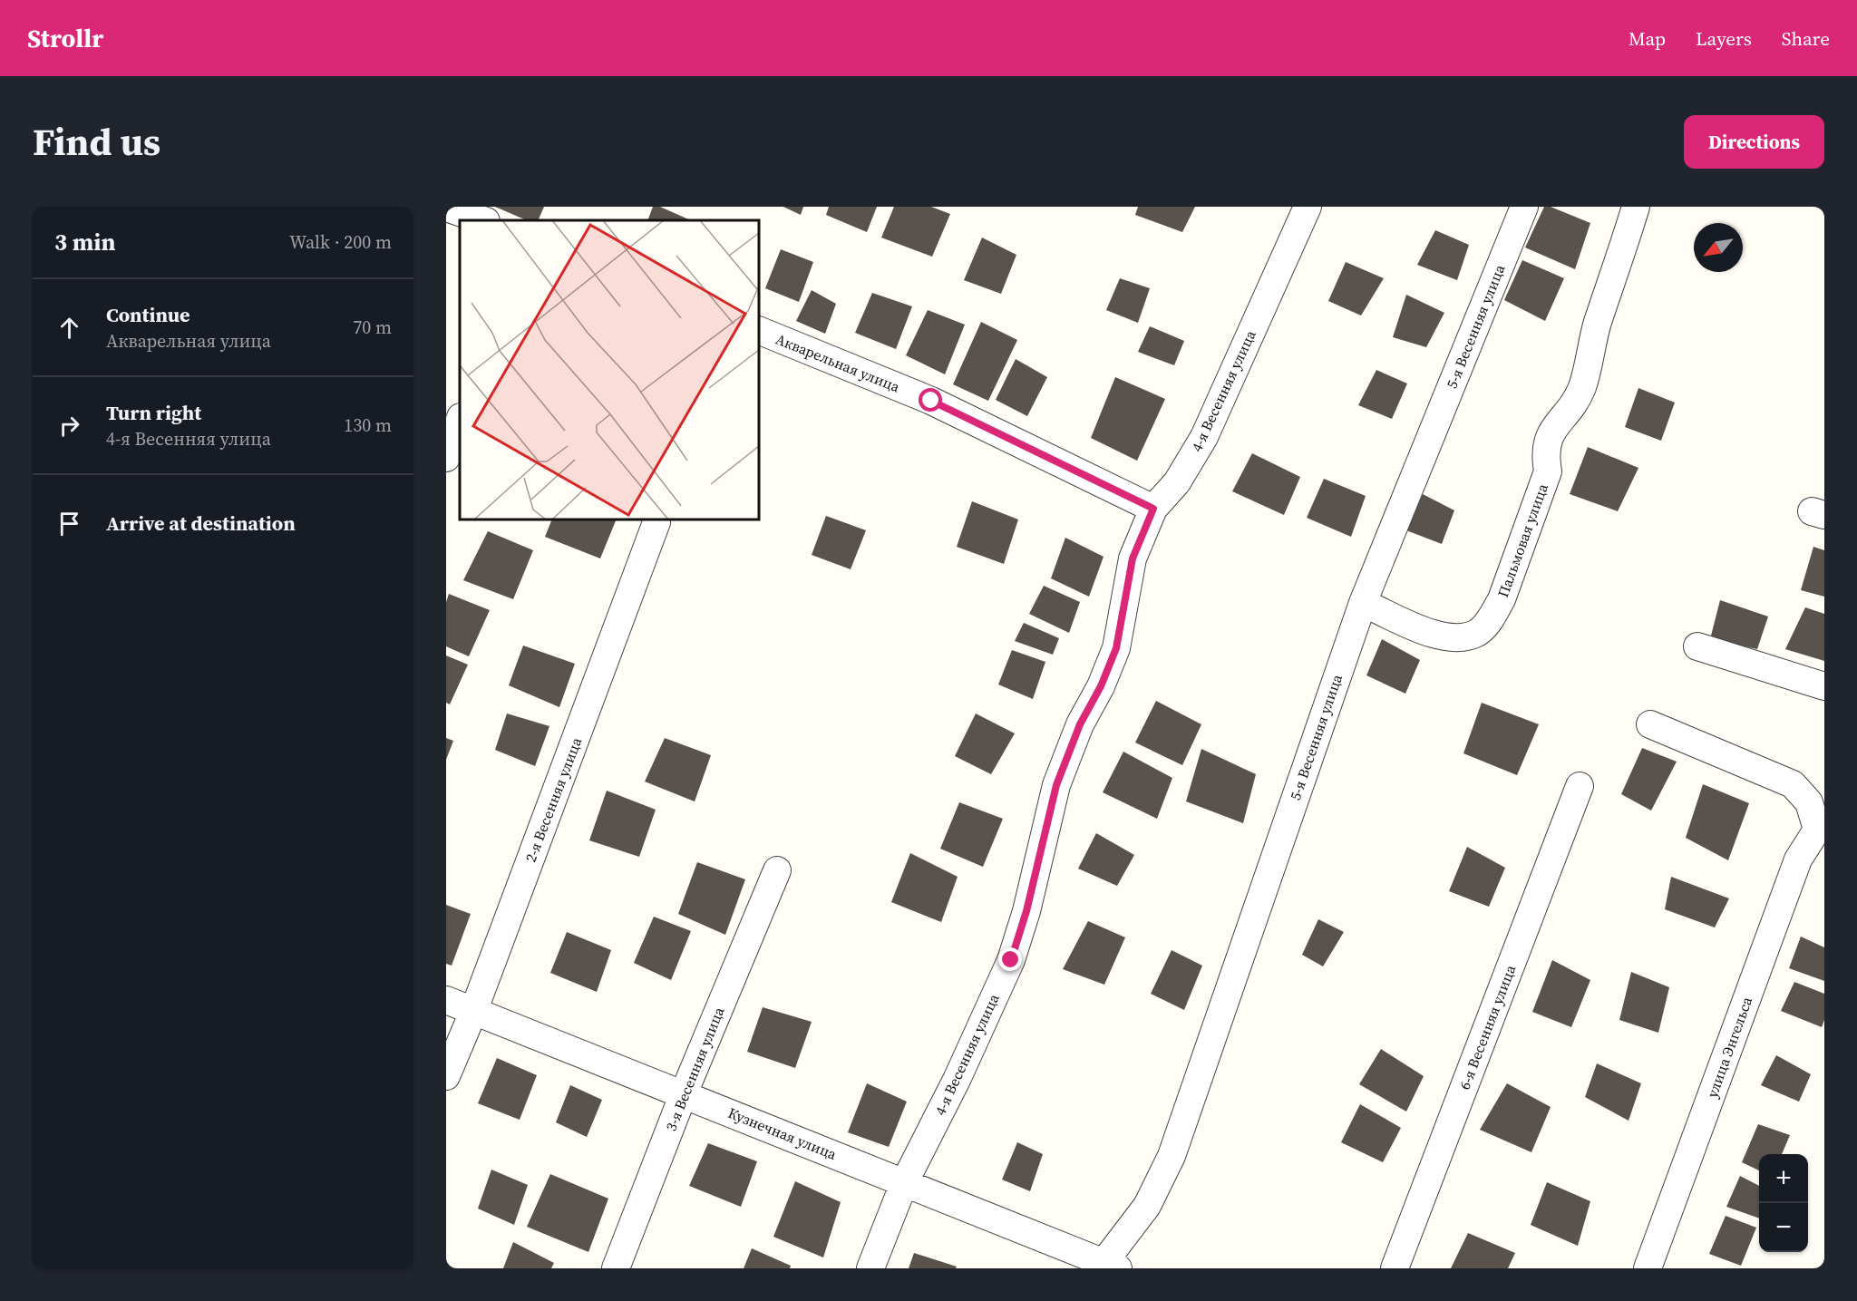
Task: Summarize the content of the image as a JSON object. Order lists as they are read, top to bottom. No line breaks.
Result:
{"streets":{"street":["5-я Весенняя улица","Акварельная улица","4-я Весенняя улица","Пальмовая улица","2-я Весенняя улица","6-я Весенняя улица","улица Энгельса","3-я Весенняя улица","Кузнечная улица"]},"crossings":[["5-я Весенняя улица","Пальмовая улица"],["5-я Весенняя улица","Кузнечная улица"],["Акварельная улица","4-я Весенняя улица"],["4-я Весенняя улица","Кузнечная улица"],["2-я Весенняя улица","Кузнечная улица"],["3-я Весенняя улица","Кузнечная улица"]],"north":"bottom left","page":{"header":"Strollr","nav":["Map","Layers","Share"],"title":"Find us","buttons":"Directions","heading":["3 min","Walk · 200 m"],"list":[["Continue","Акварельная улица","70 m"],["Turn right","4-я Весенняя улица","130 m"],"Arrive at destination"],"map_buttons":["+","−"]}}
